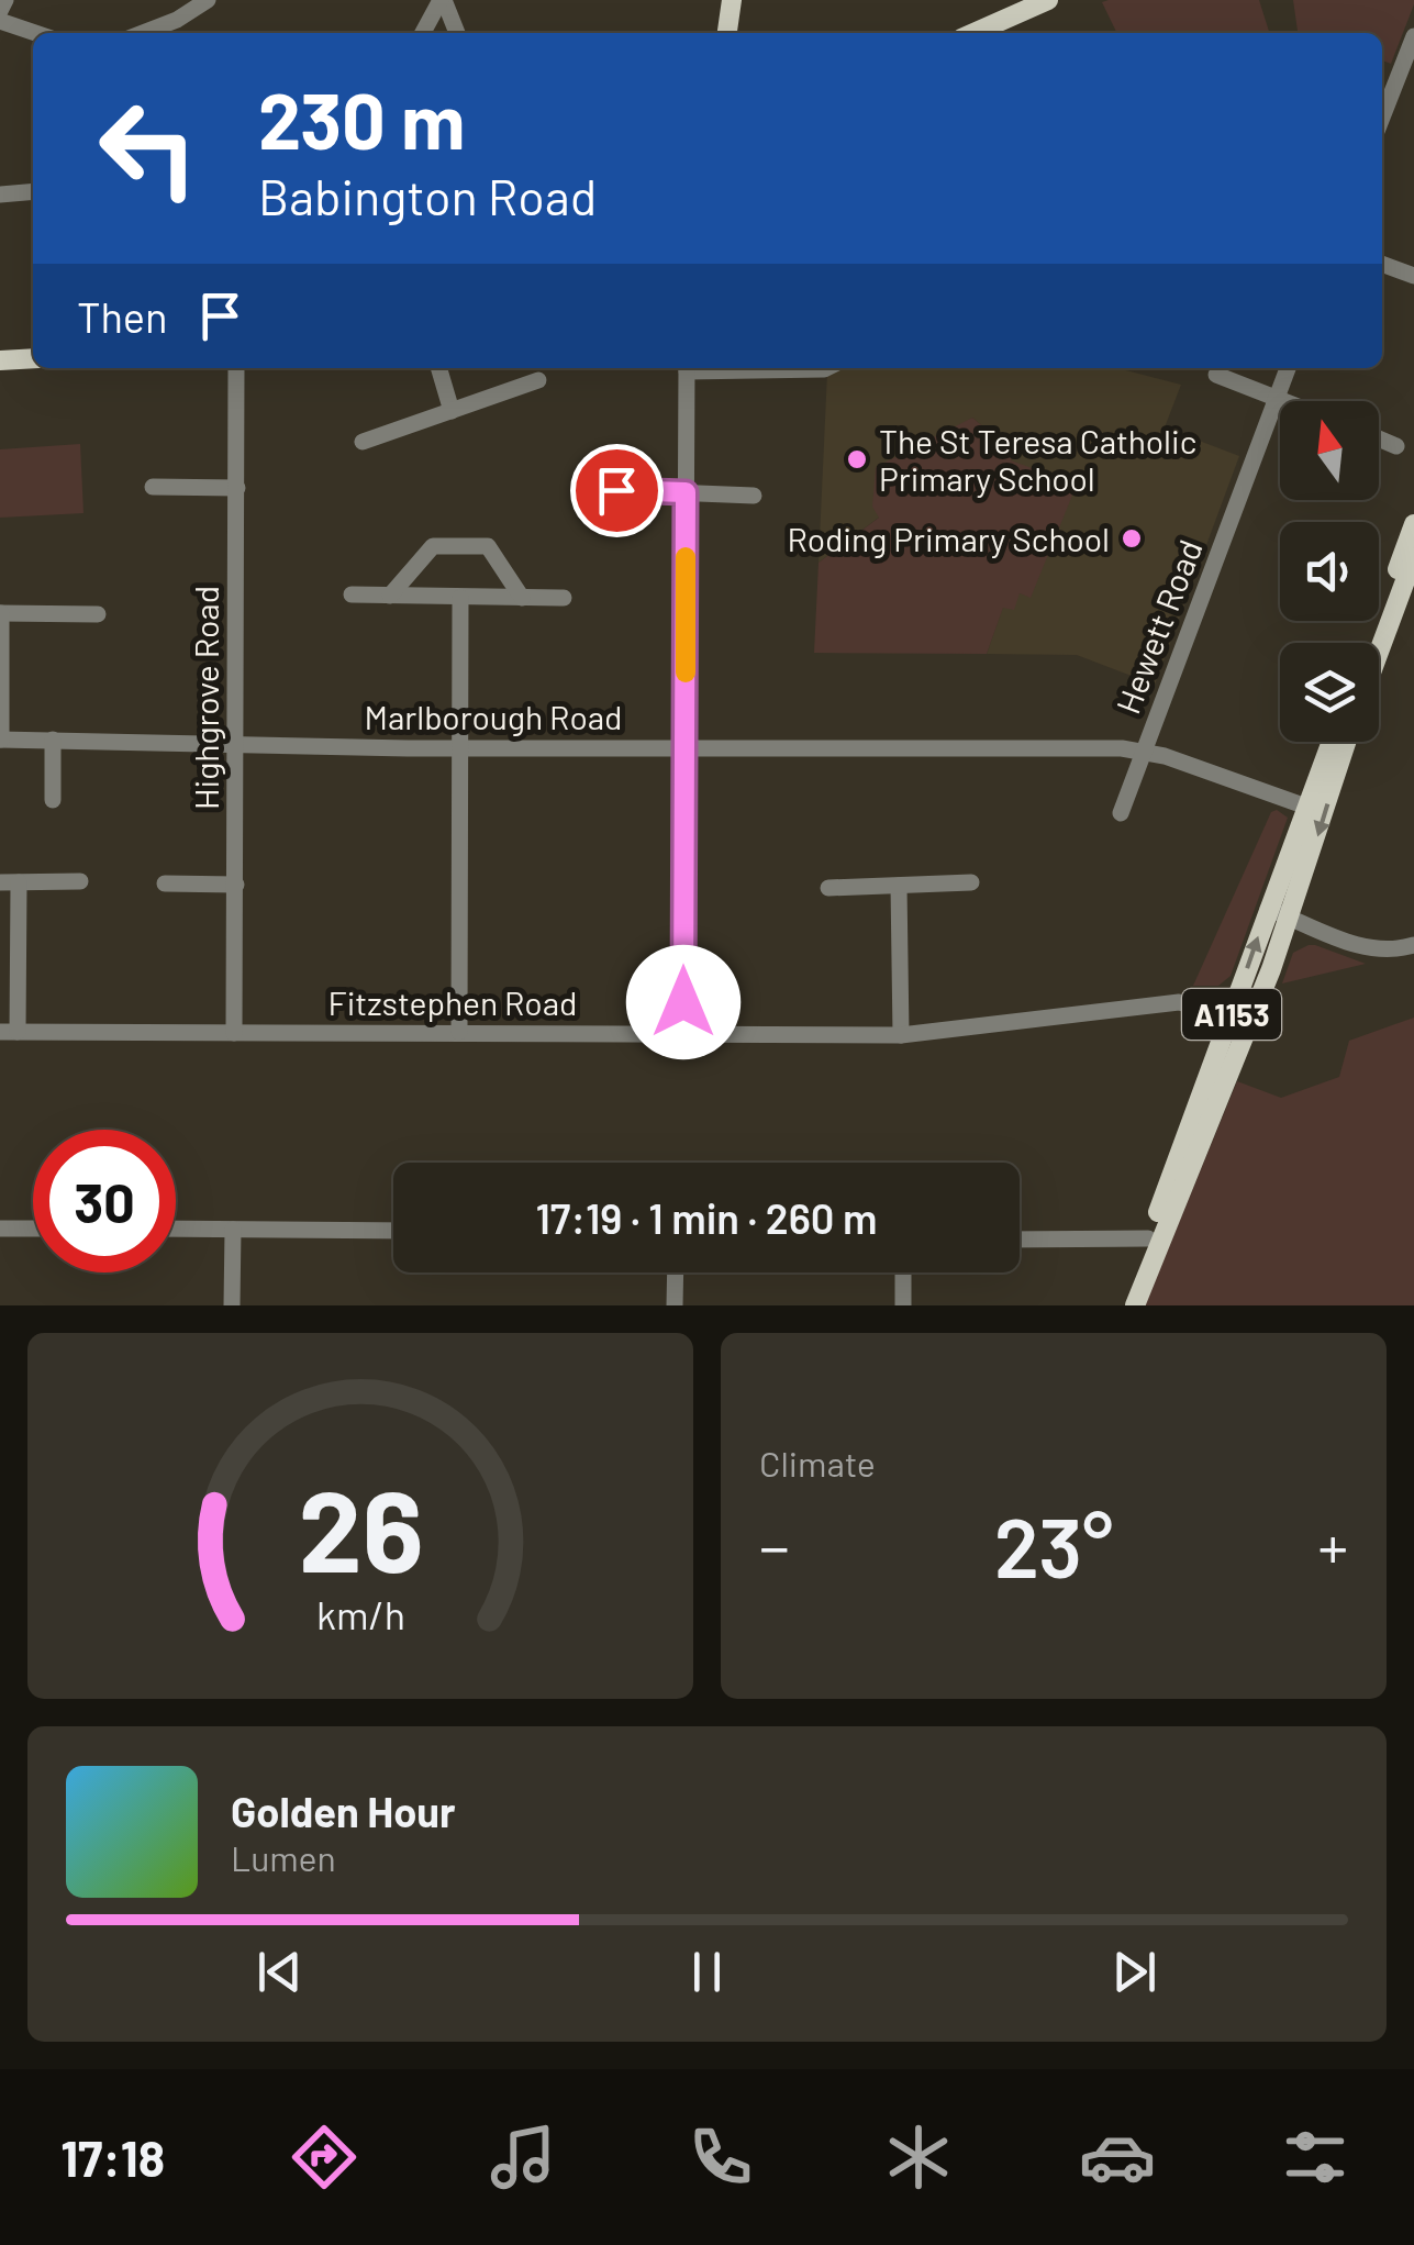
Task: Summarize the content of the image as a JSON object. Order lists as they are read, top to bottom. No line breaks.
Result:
{"streets":{"main road":["A1153"],"street":["Hewett Road","Highgrove Road","Marlborough Road","Fitzstephen Road"]},"crossings":[["Hewett Road","Marlborough Road"],["Highgrove Road","Marlborough Road"],["Highgrove Road","Fitzstephen Road"],["Marlborough Road","A1153"],["Fitzstephen Road","A1153"]],"places":["The St Teresa Catholic Primary School","Roding Primary School"],"north":"top","page":{"turn":["230 m","Babington Road"],"then":"Then","limit":"30","trip":"17:19 · 1 min · 260 m","tile":"Climate","heat":["−","23°","+"],"song":["Golden Hour","Lumen"],"tabs":"17:18","gauge":["26","km/h"]}}
